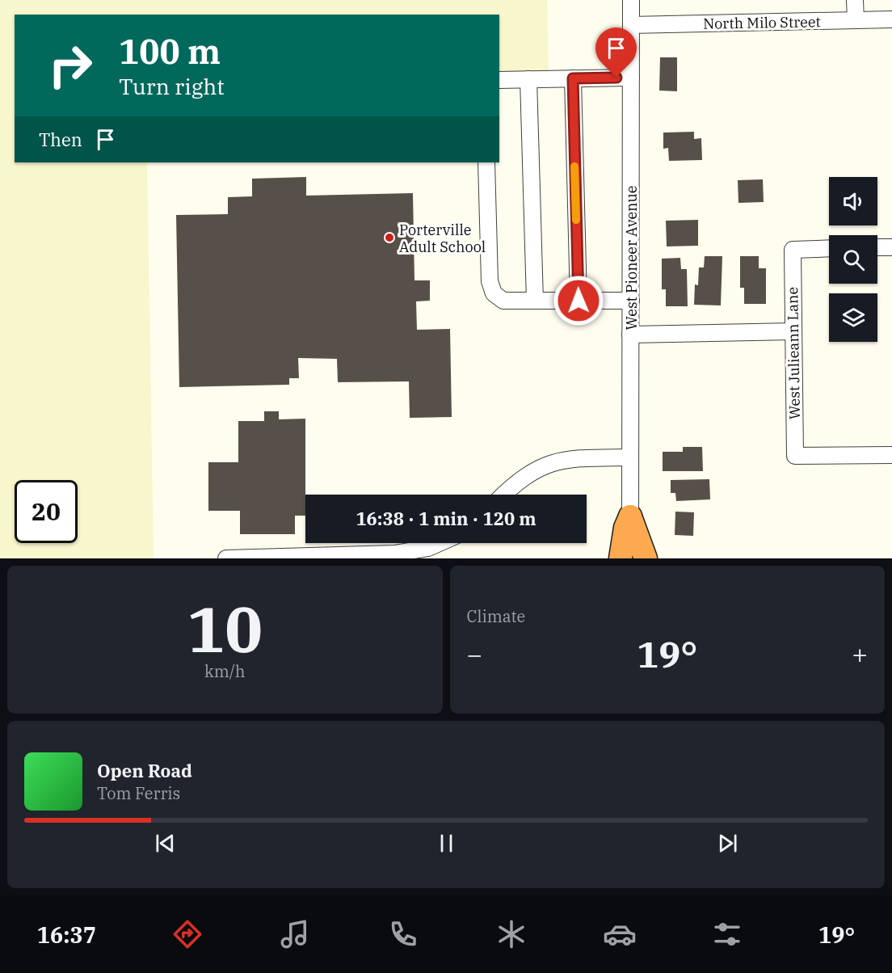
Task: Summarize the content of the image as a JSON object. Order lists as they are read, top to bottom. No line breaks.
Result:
{"streets":{"street":["North Milo Street","West Pioneer Avenue","West Julieann Lane"]},"crossings":[["North Milo Street","West Pioneer Avenue"]],"places":["Porterville Adult School"],"page":{"turn":["100 m","Turn right"],"then":"Then","limit":"20","trip":"16:38 · 1 min · 120 m","tile":[["10","km/h"],"Climate"],"heat":["−","19°","+"],"song":["Open Road","Tom Ferris"],"tabs":["16:37","19°"]}}
